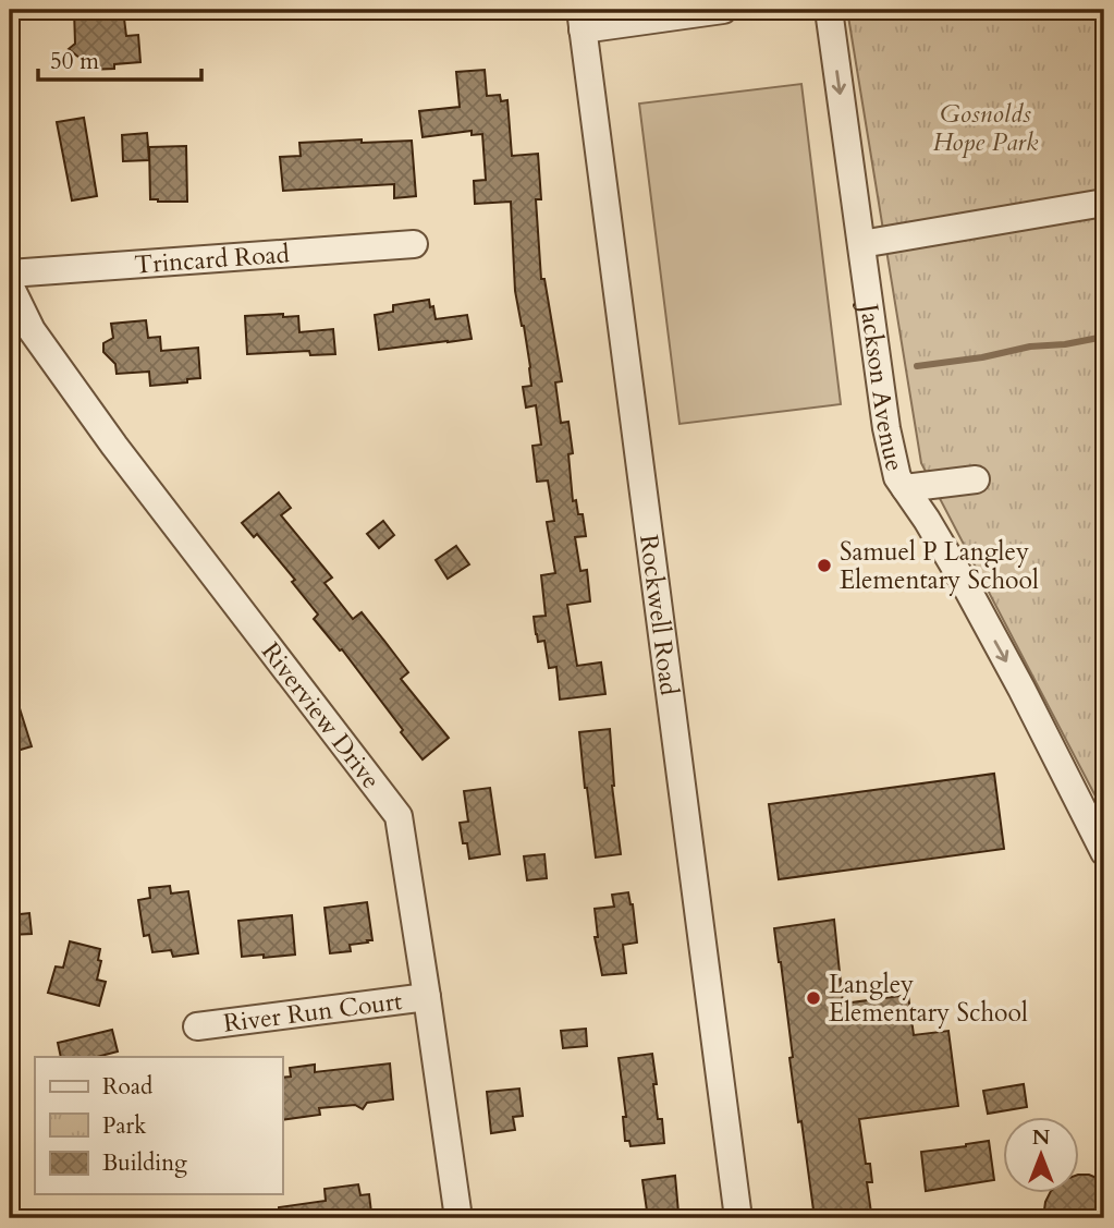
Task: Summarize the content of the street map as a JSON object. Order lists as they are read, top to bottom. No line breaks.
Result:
{"streets":{"street":["Trincard Road","Jackson Avenue","Rockwell Road","Riverview Drive","River Run Court"]},"crossings":[["Riverview Drive","River Run Court"]],"one_way":["Jackson Avenue"],"parks":["Gosnolds Hope Park"],"places":["Samuel P Langley Elementary School","Langley Elementary School"],"legend":["Road","Park","Building"],"scale_bar":"50 m","north":"top"}
